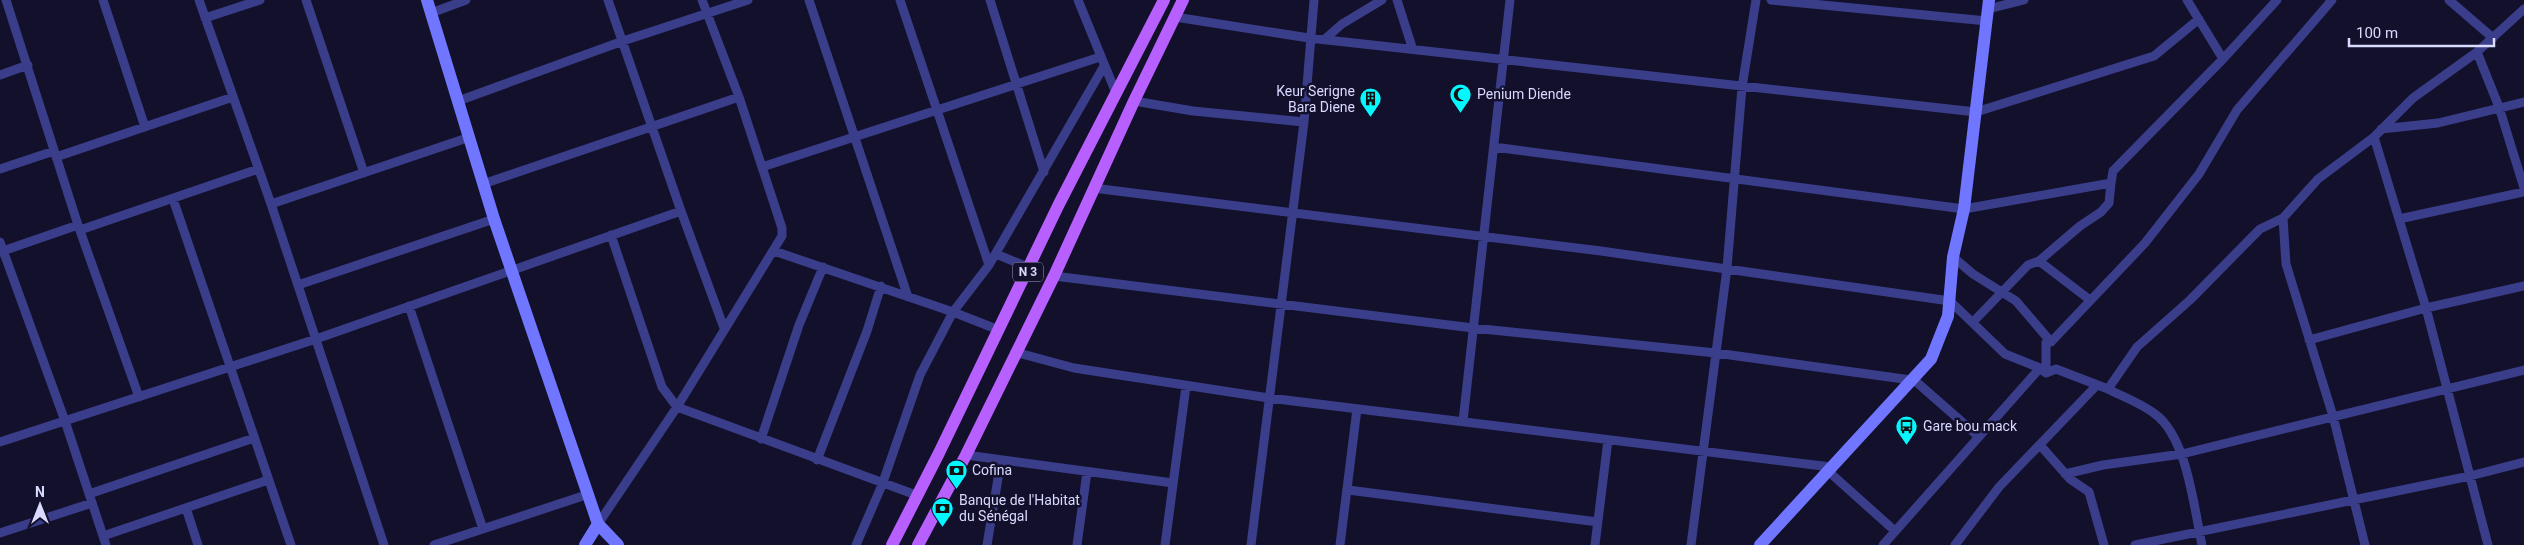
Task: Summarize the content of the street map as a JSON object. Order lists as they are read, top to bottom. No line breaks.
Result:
{"streets":{"main road":["N 3"]},"places":{"mosque":["Penium Diende"],"building":["Keur Serigne Bara Diene"],"bus stop":["Gare bou mack"],"bank":["Cofina","Banque de l'Habitat du Sénégal"]},"scale_bar":"100 m","north":"top"}
